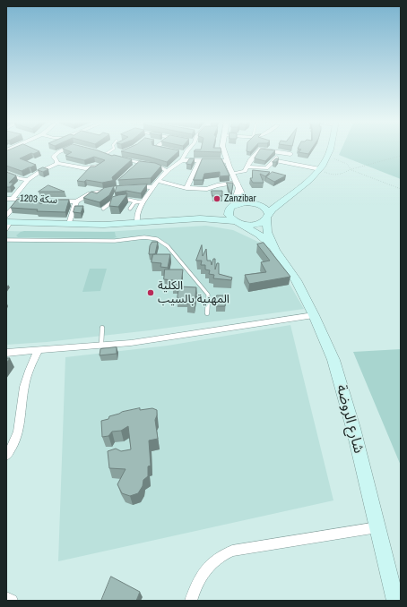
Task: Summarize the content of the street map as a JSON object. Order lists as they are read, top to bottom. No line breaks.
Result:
{"streets":{"main road":["شارع الروضة"],"street":["سكة 1203"]},"places":["Zanzibar","الكلية المهنية بالسيب"]}
